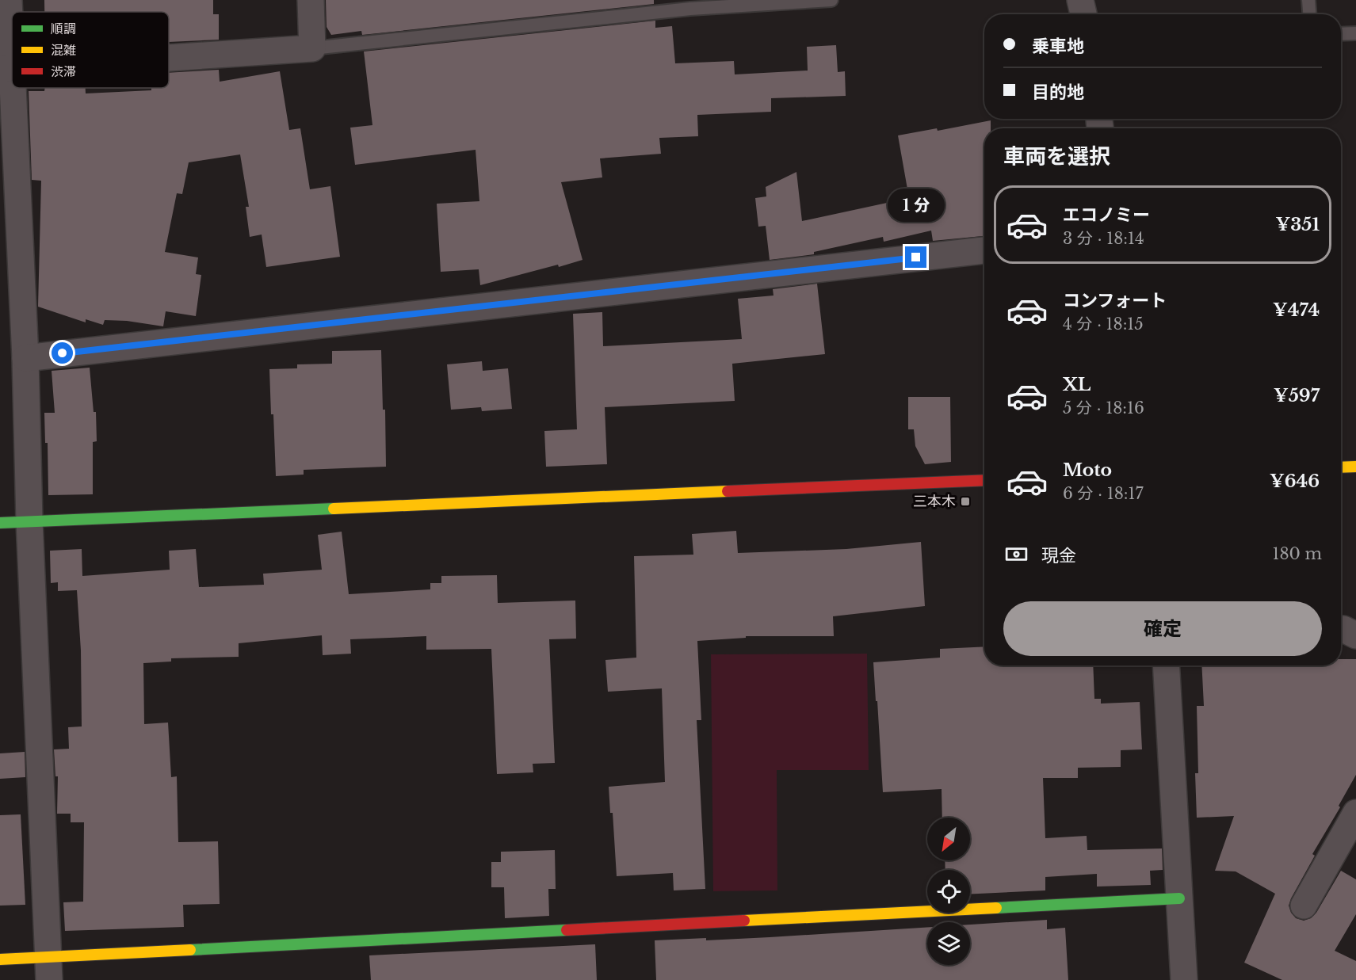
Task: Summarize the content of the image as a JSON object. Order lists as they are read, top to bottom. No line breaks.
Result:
{"places":{"transit":["三本木"]},"legend":["順調","混雑","渋滞"],"north":"bottom left","page":{"banner":["乗車地","目的地"],"heading":"車両を選択","list":[{"name":"エコノミー","note":"3 分 · 18:14","value":"¥351"},{"name":"コンフォート","note":"4 分 · 18:15","value":"¥474"},{"name":"XL","note":"5 分 · 18:16","value":"¥597"},{"name":"Moto","note":"6 分 · 18:17","value":"¥646"}],"bubble":"1 分","pay":["現金","180 m"],"buttons":"確定"}}
